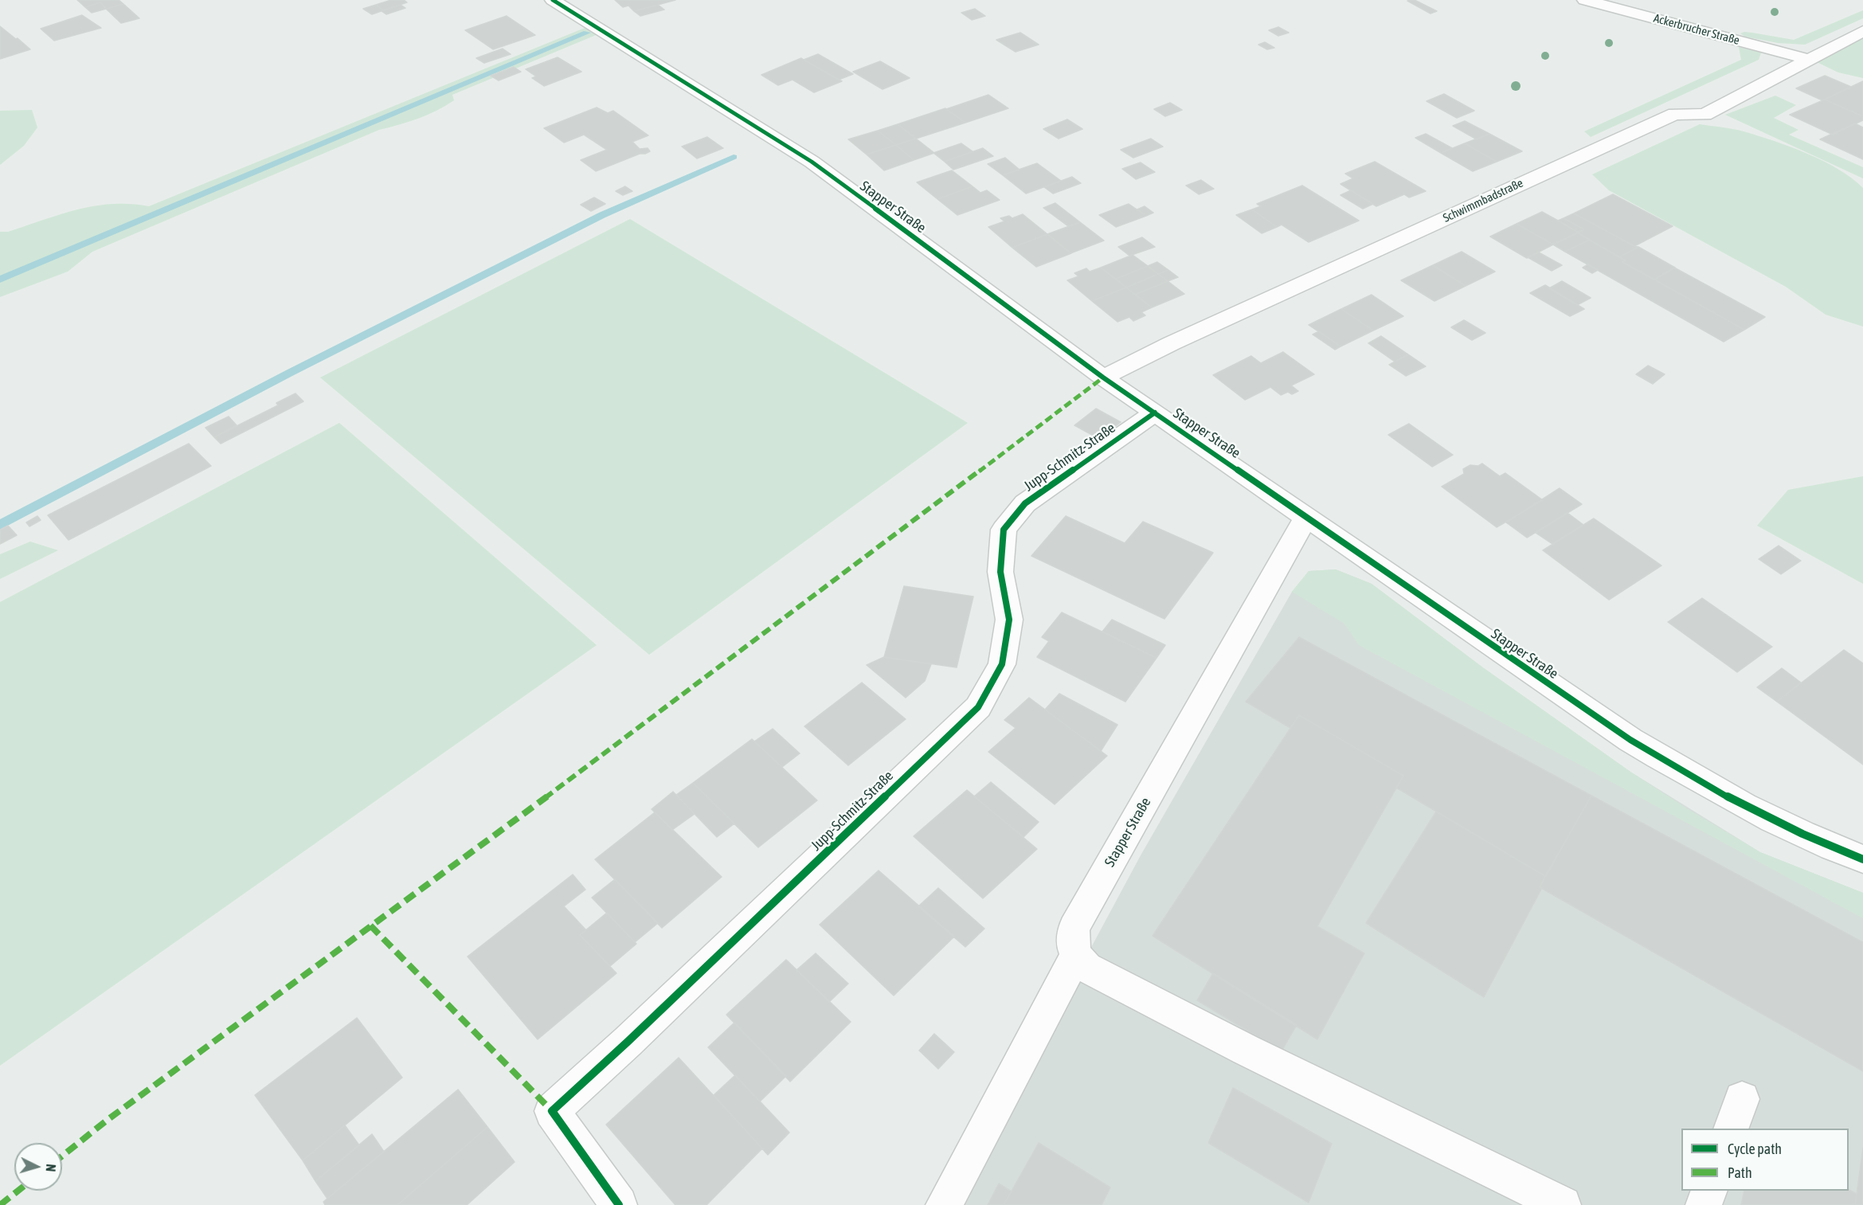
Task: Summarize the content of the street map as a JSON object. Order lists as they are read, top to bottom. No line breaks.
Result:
{"streets":{"street":["Ackerbrucher Straße","Schwimmbadstraße","Stapper Straße","Jupp-Schmitz-Straße"]},"crossings":[["Ackerbrucher Straße","Schwimmbadstraße"],["Schwimmbadstraße","Stapper Straße"],["Stapper Straße","Jupp-Schmitz-Straße"]],"legend":["Cycle path","Path"],"north":"right"}
